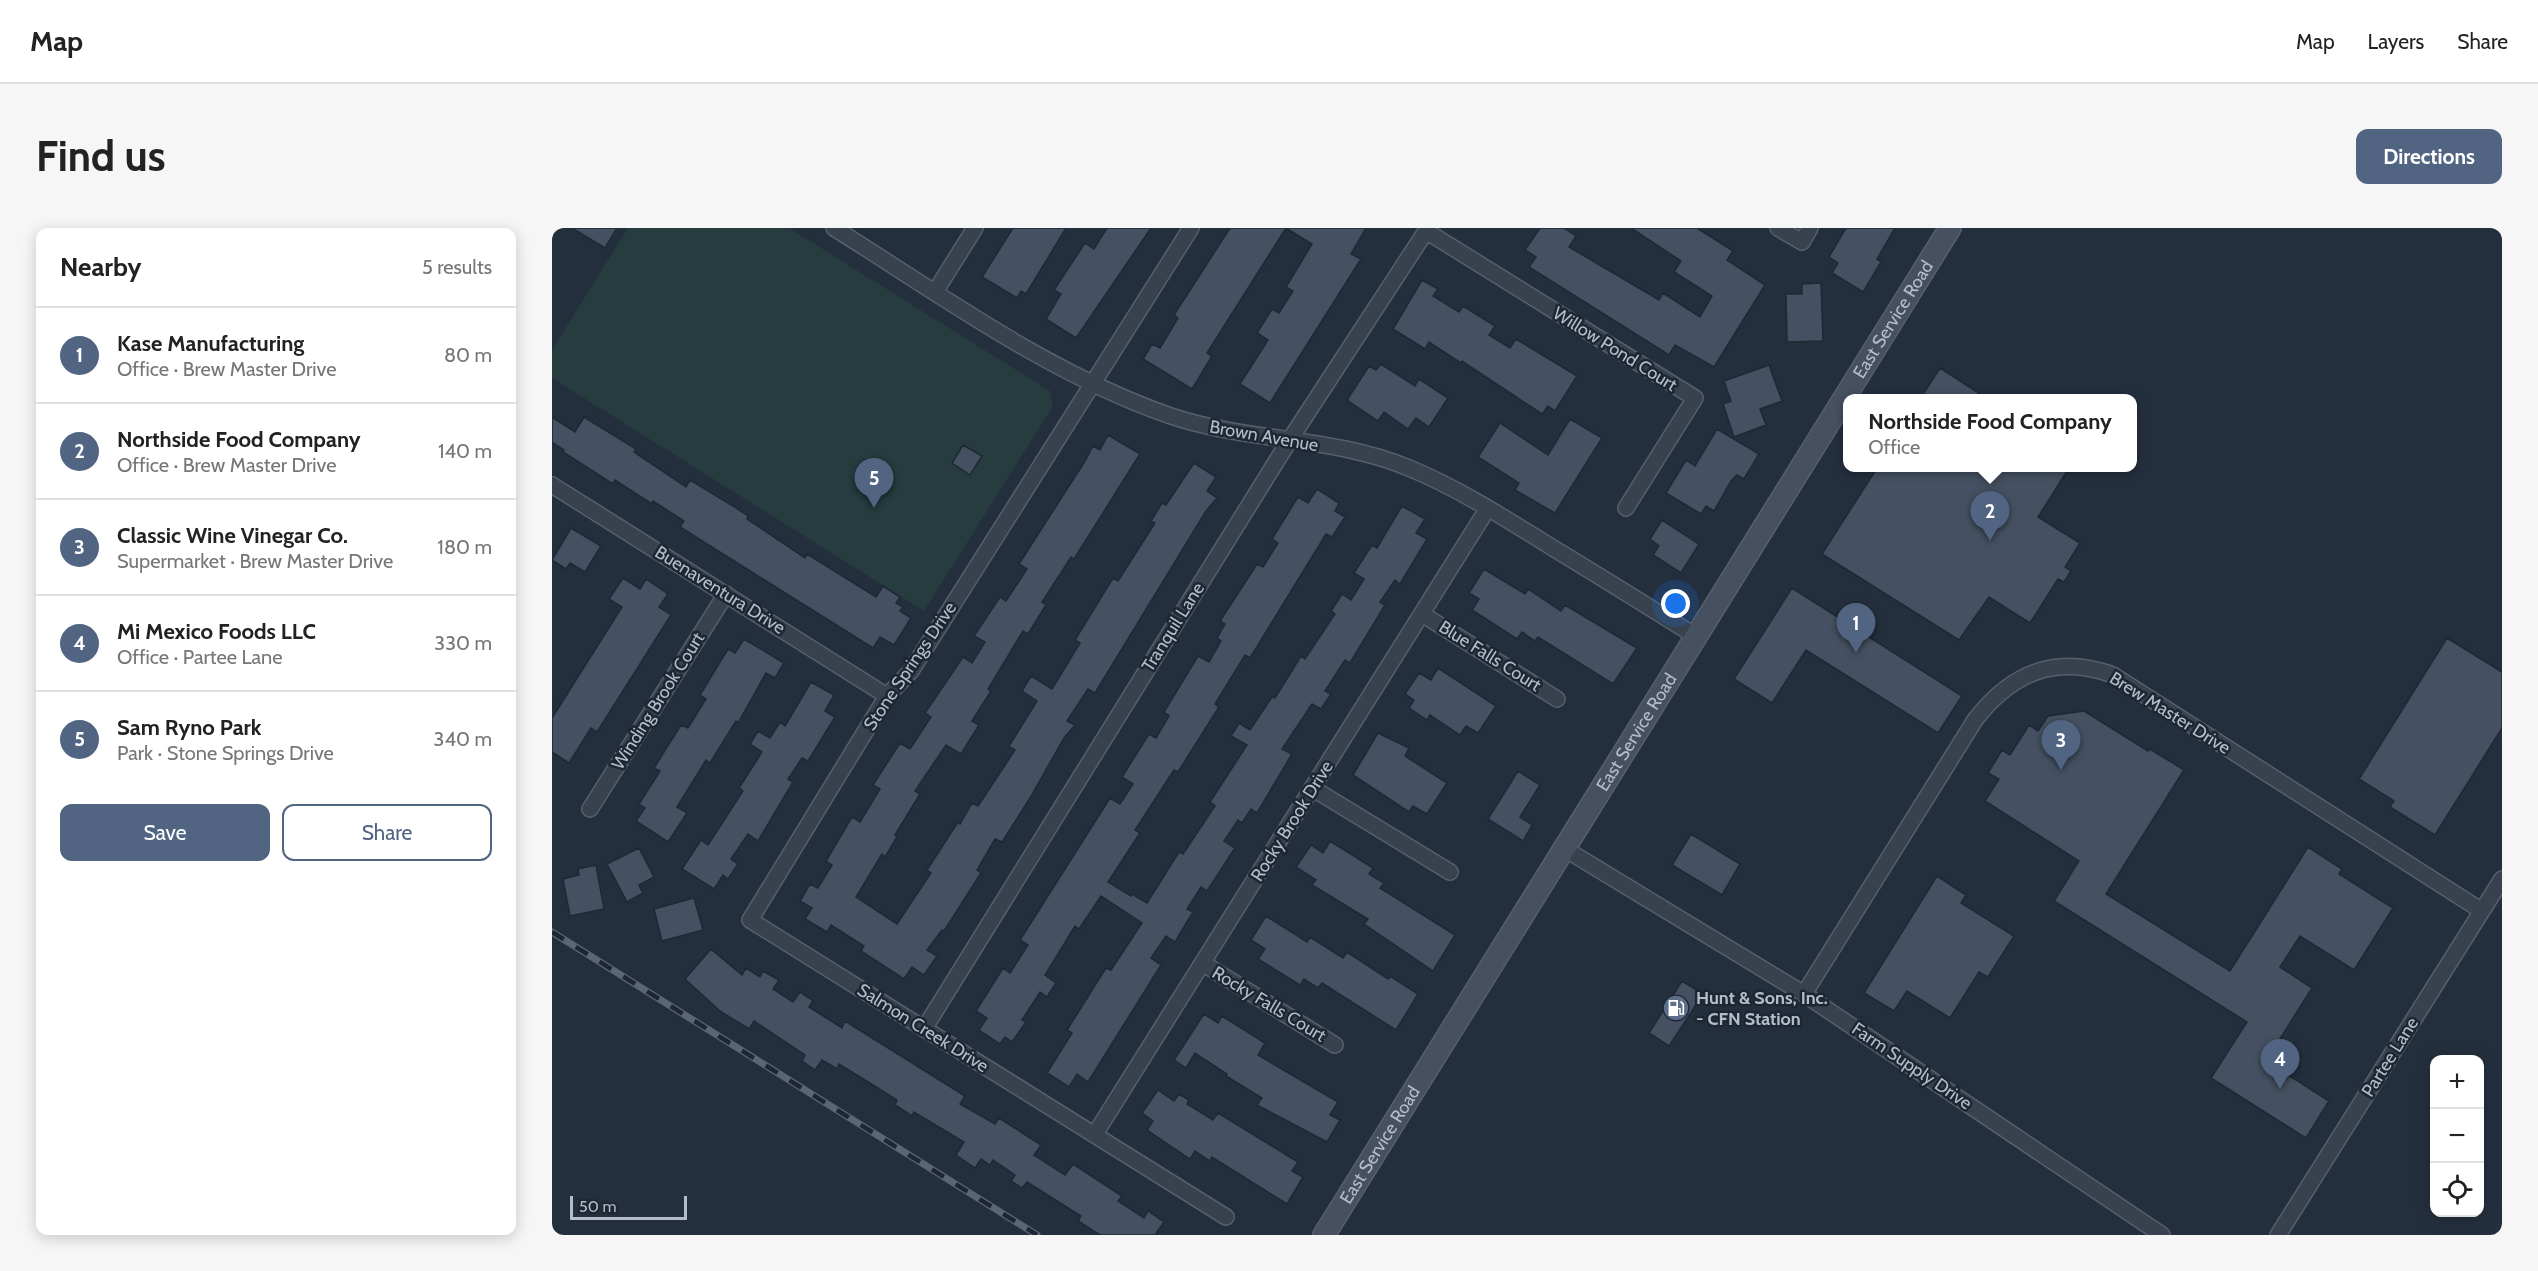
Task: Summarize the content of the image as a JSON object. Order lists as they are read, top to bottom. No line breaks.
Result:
{"streets":{"street":["East Service Road","Willow Pond Court","Brown Avenue","Buenaventura Drive","Tranquil Lane","Blue Falls Court","Stone Springs Drive","Winding Brook Court","Brew Master Drive","Rocky Brook Drive","Rocky Falls Court","Salmon Creek Drive","Partee Lane","Farm Supply Drive"]},"crossings":[["East Service Road","Brown Avenue"],["East Service Road","Farm Supply Drive"],["Willow Pond Court","Tranquil Lane"],["Brown Avenue","Tranquil Lane"],["Brown Avenue","Stone Springs Drive"],["Brown Avenue","Rocky Brook Drive"],["Buenaventura Drive","Stone Springs Drive"],["Buenaventura Drive","Winding Brook Court"],["Tranquil Lane","Salmon Creek Drive"],["Blue Falls Court","Rocky Brook Drive"],["Stone Springs Drive","Salmon Creek Drive"],["Brew Master Drive","Partee Lane"],["Brew Master Drive","Farm Supply Drive"],["Rocky Brook Drive","Rocky Falls Court"],["Rocky Brook Drive","Salmon Creek Drive"]],"places":{"fuel station":["Hunt & Sons, Inc. - CFN Station"]},"scale_bar":"50 m","page":{"header":"Map","nav":["Map","Layers","Share"],"buttons":["Directions",["Save","Share"]],"title":"Find us","heading":["Nearby","5 results"],"list":[{"mark":"1","name":"Kase Manufacturing","note":"Office · Brew Master Drive","value":"80 m"},{"mark":"2","name":"Northside Food Company","note":"Office · Brew Master Drive","value":"140 m"},{"mark":"3","name":"Classic Wine Vinegar Co.","note":"Supermarket · Brew Master Drive","value":"180 m"},{"mark":"4","name":"Mi Mexico Foods LLC","note":"Office · Partee Lane","value":"330 m"},{"mark":"5","name":"Sam Ryno Park","note":"Park · Stone Springs Drive","value":"340 m"}],"popup":["Northside Food Company","Office"],"pins":["5","2","1","3","4"],"map_buttons":["+","−"],"scale":"50 m"}}
